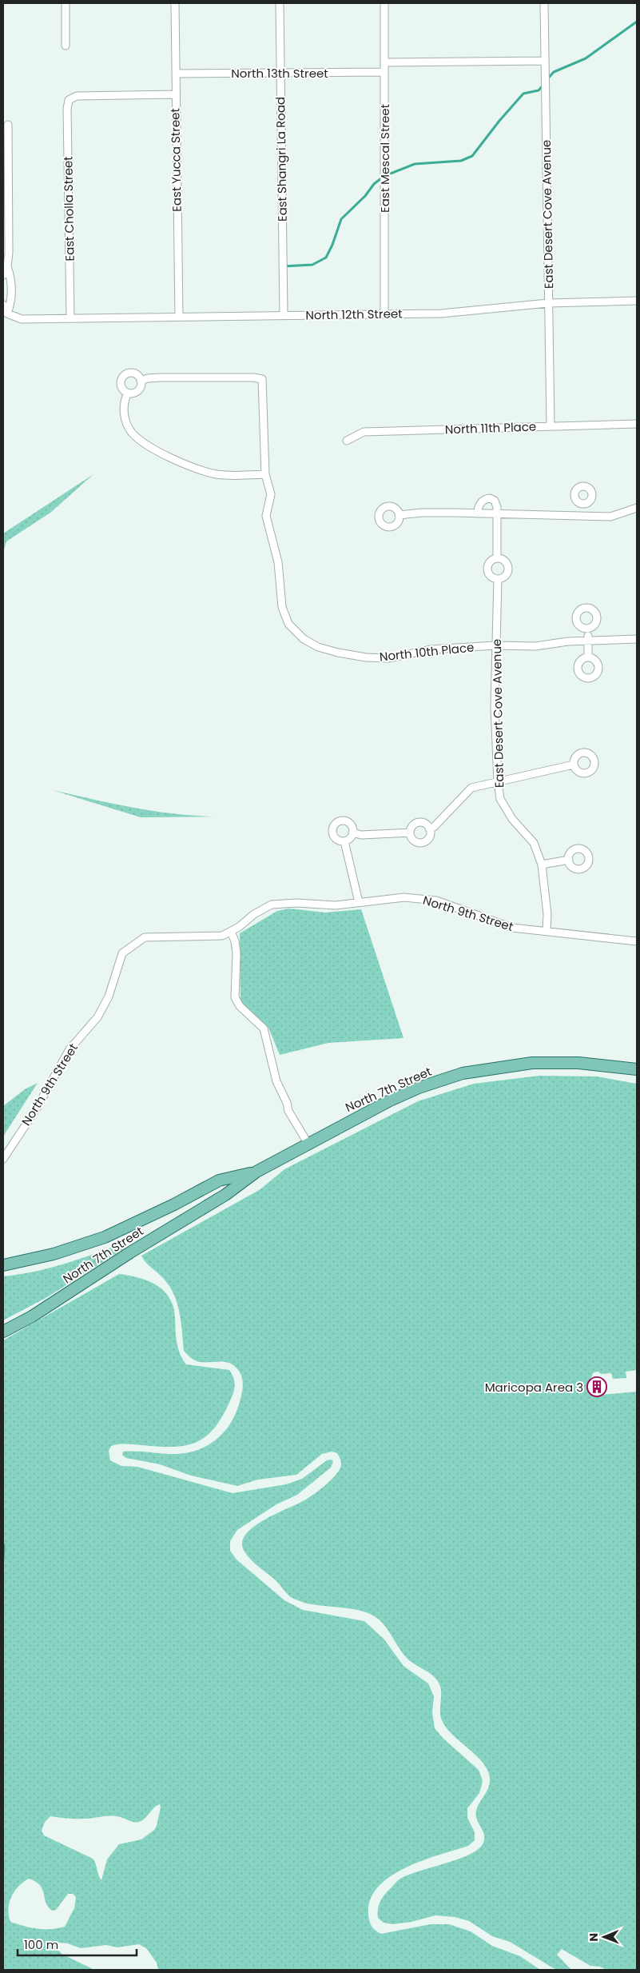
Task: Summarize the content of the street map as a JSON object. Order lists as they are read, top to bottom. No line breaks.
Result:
{"streets":{"main road":["North 7th Street"],"street":["North 13th Street","East Mescal Street","East Shangri La Road","East Yucca Street","East Cholla Street","East Desert Cove Avenue","North 12th Street","North 11th Place","North 10th Place","North 9th Street"]},"crossings":[["North 13th Street","East Mescal Street"],["North 13th Street","East Shangri La Road"],["North 13th Street","East Yucca Street"],["East Mescal Street","North 12th Street"],["East Shangri La Road","North 12th Street"],["East Yucca Street","East Cholla Street"],["East Yucca Street","North 12th Street"],["East Cholla Street","North 12th Street"],["East Desert Cove Avenue","North 12th Street"],["East Desert Cove Avenue","North 11th Place"],["East Desert Cove Avenue","North 10th Place"],["East Desert Cove Avenue","North 9th Street"]],"places":{"building":["Maricopa Area 3"]},"scale_bar":"100 m","north":"left"}
